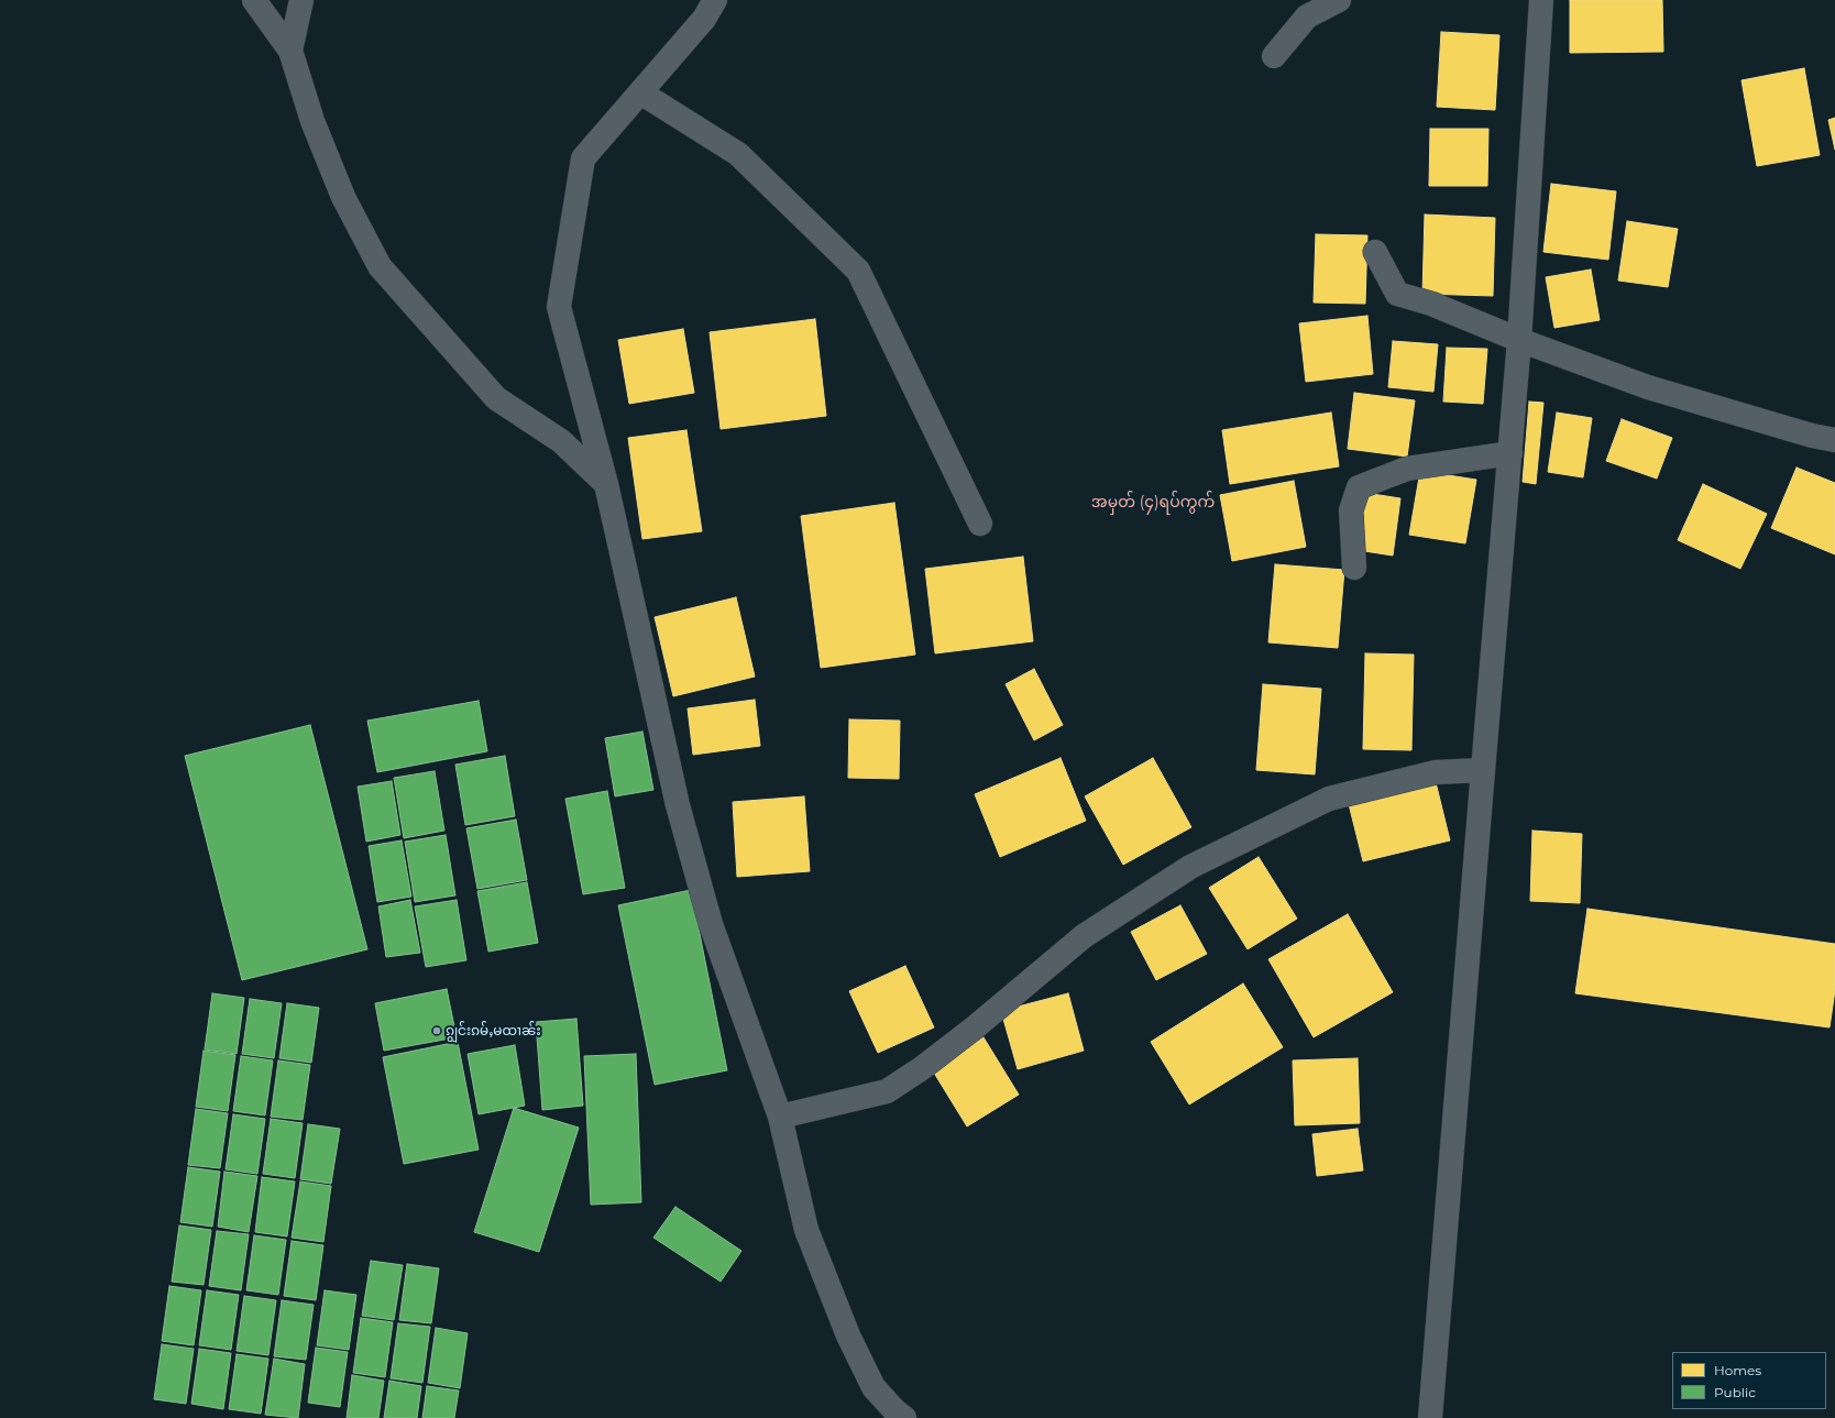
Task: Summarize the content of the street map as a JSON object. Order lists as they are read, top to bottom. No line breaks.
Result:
{"districts":["အမှတ် (၄)ရပ်ကွက်"],"places":["ၵျွင်းၵမ်ႇမထၢၼ်း"],"legend":["Homes","Public"]}
